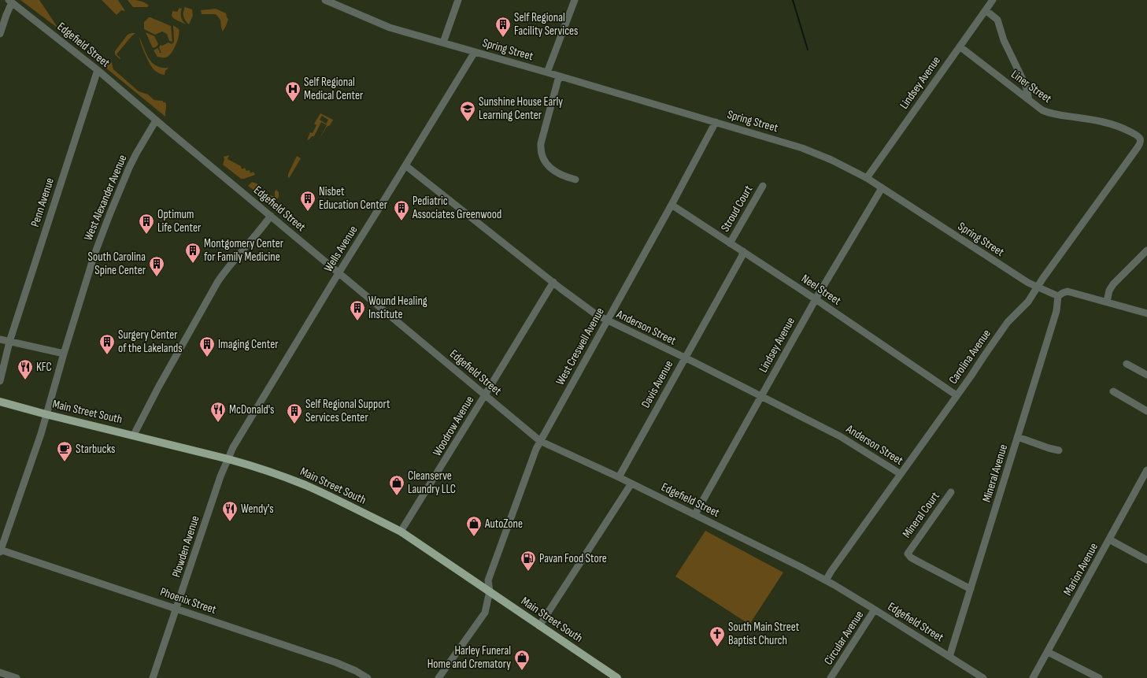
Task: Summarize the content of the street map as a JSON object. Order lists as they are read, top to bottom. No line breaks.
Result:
{"streets":{"main road":["Main Street South"],"street":["Edgefield Street","Spring Street","Lindsey Avenue","Liner Street","West Alexander Avenue","Penn Avenue","Stroud Court","Wells Avenue","Neel Street","Anderson Street","West Creswell Avenue","Carolina Avenue","Davis Avenue","Woodrow Avenue","Mineral Avenue","Mineral Court","Plowden Avenue","Marion Avenue","Phoenix Street","Circular Avenue"]},"crossings":[["Edgefield Street","Lindsey Avenue"],["Edgefield Street","West Alexander Avenue"],["Edgefield Street","Penn Avenue"],["Edgefield Street","Wells Avenue"],["Edgefield Street","West Creswell Avenue"],["Edgefield Street","Carolina Avenue"],["Edgefield Street","Davis Avenue"],["Edgefield Street","Woodrow Avenue"],["Edgefield Street","Mineral Avenue"],["Edgefield Street","Circular Avenue"],["Spring Street","Lindsey Avenue"],["Spring Street","Wells Avenue"],["Spring Street","West Creswell Avenue"],["Spring Street","Carolina Avenue"],["Spring Street","Mineral Avenue"],["Lindsey Avenue","Liner Street"],["Lindsey Avenue","Neel Street"],["Lindsey Avenue","Anderson Street"],["Liner Street","Carolina Avenue"],["West Alexander Avenue","Main Street South"],["West Alexander Avenue","Phoenix Street"],["Stroud Court","Neel Street"],["Wells Avenue","Anderson Street"],["Wells Avenue","Main Street South"],["Wells Avenue","Plowden Avenue"],["Neel Street","West Creswell Avenue"],["Neel Street","Carolina Avenue"],["Neel Street","Davis Avenue"],["Anderson Street","West Creswell Avenue"],["Anderson Street","Carolina Avenue"],["Anderson Street","Davis Avenue"],["Anderson Street","Woodrow Avenue"],["West Creswell Avenue","Main Street South"],["Main Street South","Woodrow Avenue"],["Main Street South","Plowden Avenue"],["Mineral Avenue","Mineral Court"],["Plowden Avenue","Phoenix Street"]],"places":{"building":["Self Regional Facility Services","Nisbet Education Center","Pediatric Associates Greenwood","Optimum Life Center","Montgomery Center for Family Medicine","South Carolina Spine Center","Wound Healing Institute","Surgery Center of the Lakelands","Imaging Center","Self Regional Support Services Center"],"hospital":["Self Regional Medical Center"],"school or university":["Sunshine House Early Learning Center"],"restaurant":["KFC","McDonald's","Wendy's"],"cafe":["Starbucks"],"shop":["Cleanserve Laundry LLC","AutoZone","Harley Funeral Home and Crematory"],"fuel station":["Pavan Food Store"],"church":["South Main Street Baptist Church"]}}
